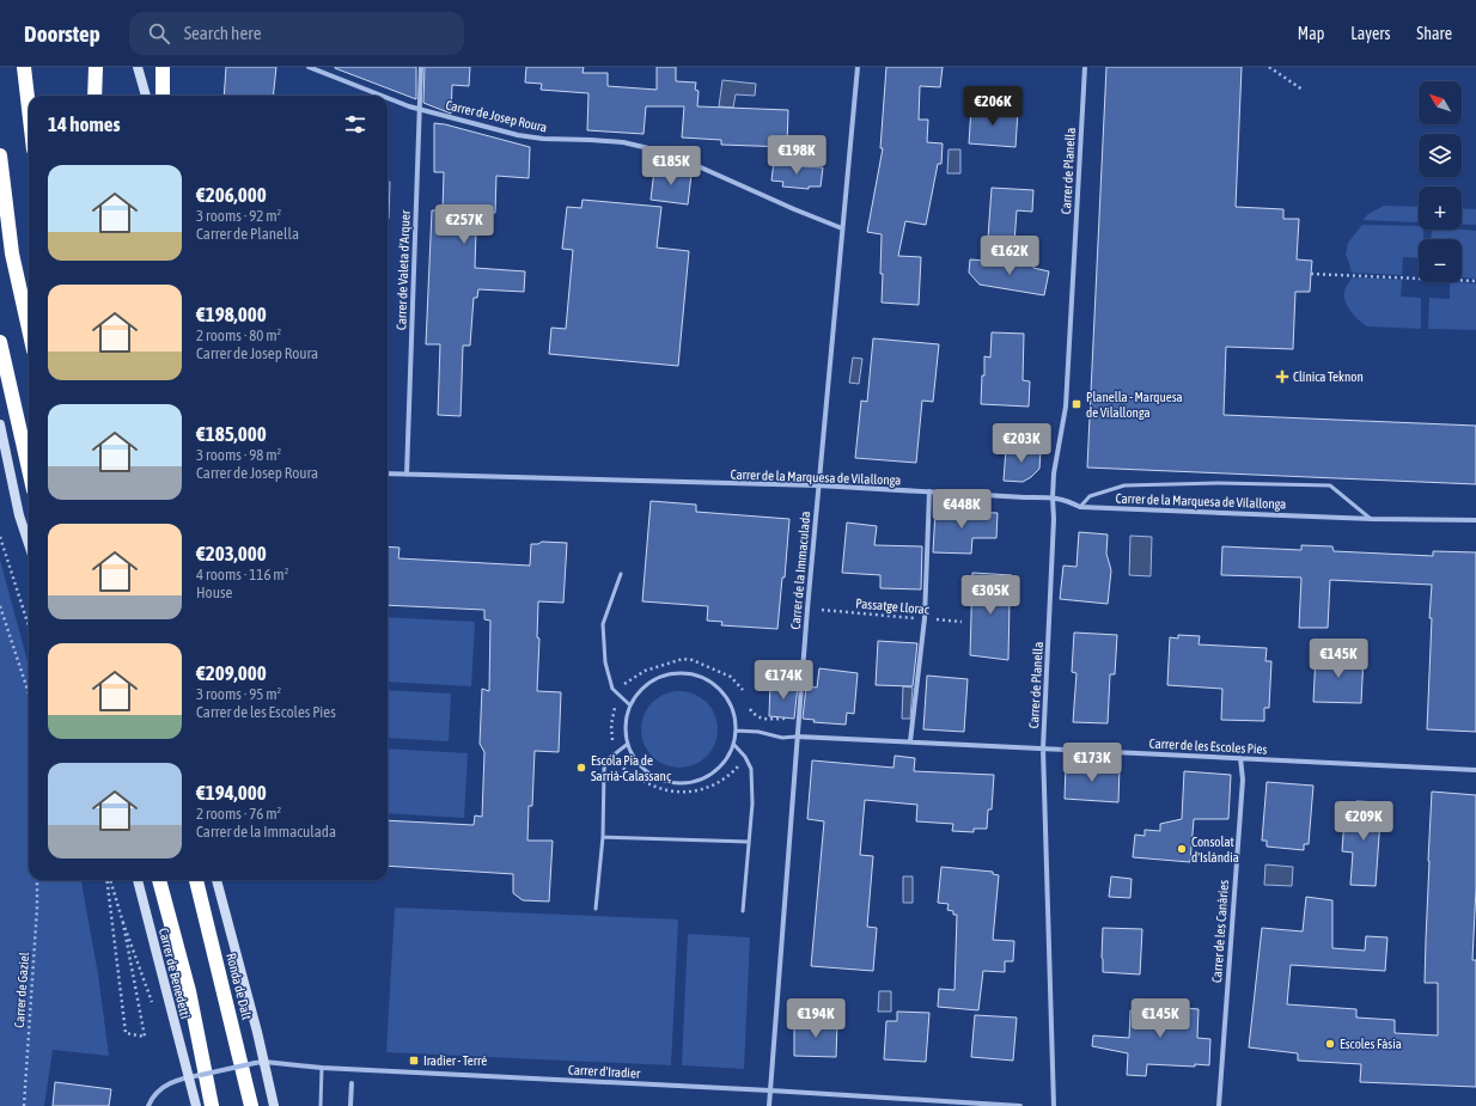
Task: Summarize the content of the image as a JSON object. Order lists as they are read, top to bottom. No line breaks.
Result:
{"streets":{"highway":["Ronda de Dalt"],"street":["Carrer de Josep Roura","Carrer de Planella","Carrer de Valeta d'Arquer","Carrer de la Marquesa de Vilallonga","Carrer de la Immaculada","Carrer de les Escoles Pies","Carrer de les Canàries","Carrer de Benedetti","Carrer d'Iradier"],"path":["Passatge Llorac","Carrer de Gaziel"]},"crossings":[["Carrer de Josep Roura","Carrer de Valeta d'Arquer"],["Carrer de Josep Roura","Carrer de la Immaculada"],["Carrer de Planella","Carrer de la Marquesa de Vilallonga"],["Carrer de Planella","Carrer de les Escoles Pies"],["Carrer de Valeta d'Arquer","Carrer de la Marquesa de Vilallonga"],["Carrer de la Marquesa de Vilallonga","Carrer de la Immaculada"],["Carrer de la Immaculada","Carrer de les Escoles Pies"],["Carrer de la Immaculada","Carrer d'Iradier"],["Carrer de les Escoles Pies","Carrer de les Canàries"],["Carrer de Benedetti","Carrer d'Iradier"]],"places":{"health":["Clínica Teknon"],"transit":["Planella - Marquesa de Vilallonga","Iradier - Terré"],"other":["Escola Pia de Sarrià-Calassanç","Consolat d'Islàndia","Escoles Fàsia"]},"north":"top left","page":{"header":"Doorstep","search":"Search here","nav":["Map","Layers","Share"],"map_buttons":["+","−"],"price":["€206K","€198K","€185K","€257K","€162K","€203K","€448K","€305K","€145K","€174K","€173K","€209K","€194K","€145K"],"heading":"14 homes","list":[{"name":"€206,000","note":"3 rooms · 92 m² · Carrer de Planella"},{"name":"€198,000","note":"2 rooms · 80 m² · Carrer de Josep Roura"},{"name":"€185,000","note":"3 rooms · 98 m² · Carrer de Josep Roura"},{"name":"€203,000","note":"4 rooms · 116 m² · House"},{"name":"€209,000","note":"3 rooms · 95 m² · Carrer de les Escoles Pies"},{"name":"€194,000","note":"2 rooms · 76 m² · Carrer de la Immaculada"}]}}
